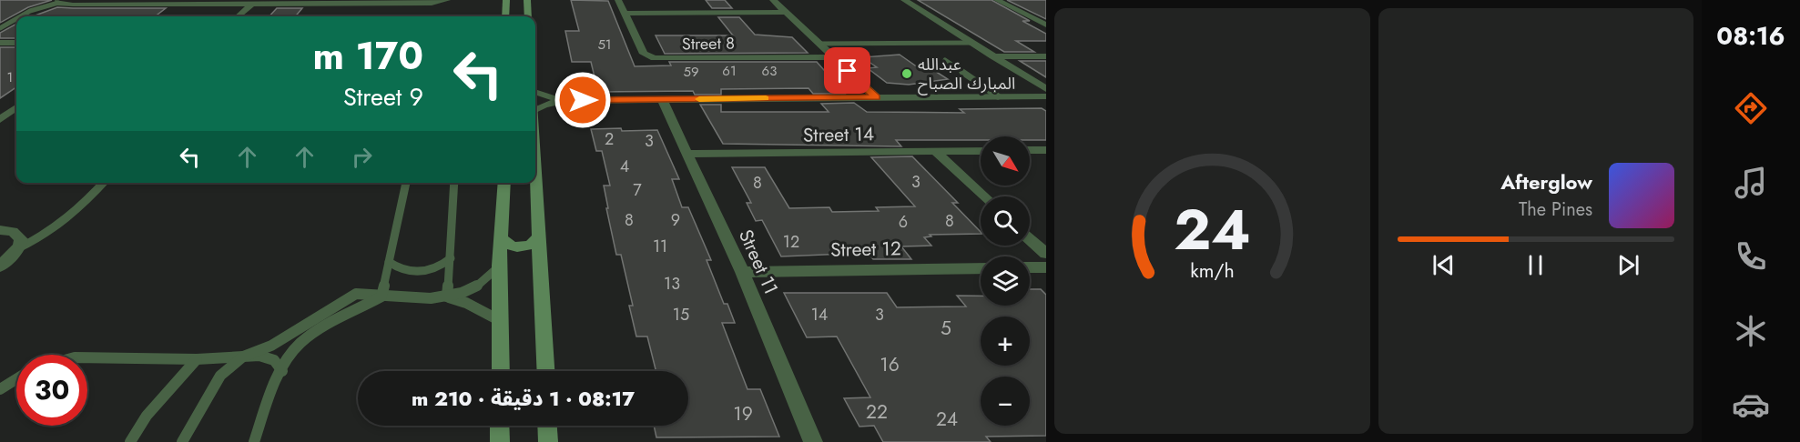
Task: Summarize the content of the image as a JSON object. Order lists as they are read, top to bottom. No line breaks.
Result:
{"streets":{"street":["Street 8","Street 14","Street 12","Street 11"]},"crossings":[["Street 14","Street 11"],["Street 12","Street 11"]],"places":["عبدالله المبارك الصباح"],"house_numbers":["51","61","63","59","1","2","3","4","3","8","7","8","9","8","6","12","11","13","15","14","3","5","16","22","19","24"],"north":"bottom right","page":{"tabs":"08:16","turn":["170 m","Street 9"],"map_buttons":["+","−"],"song":["Afterglow","The Pines"],"limit":"30","trip":"08:17 · 1 دقيقة · 210 m","gauge":["24","km/h"]}}
